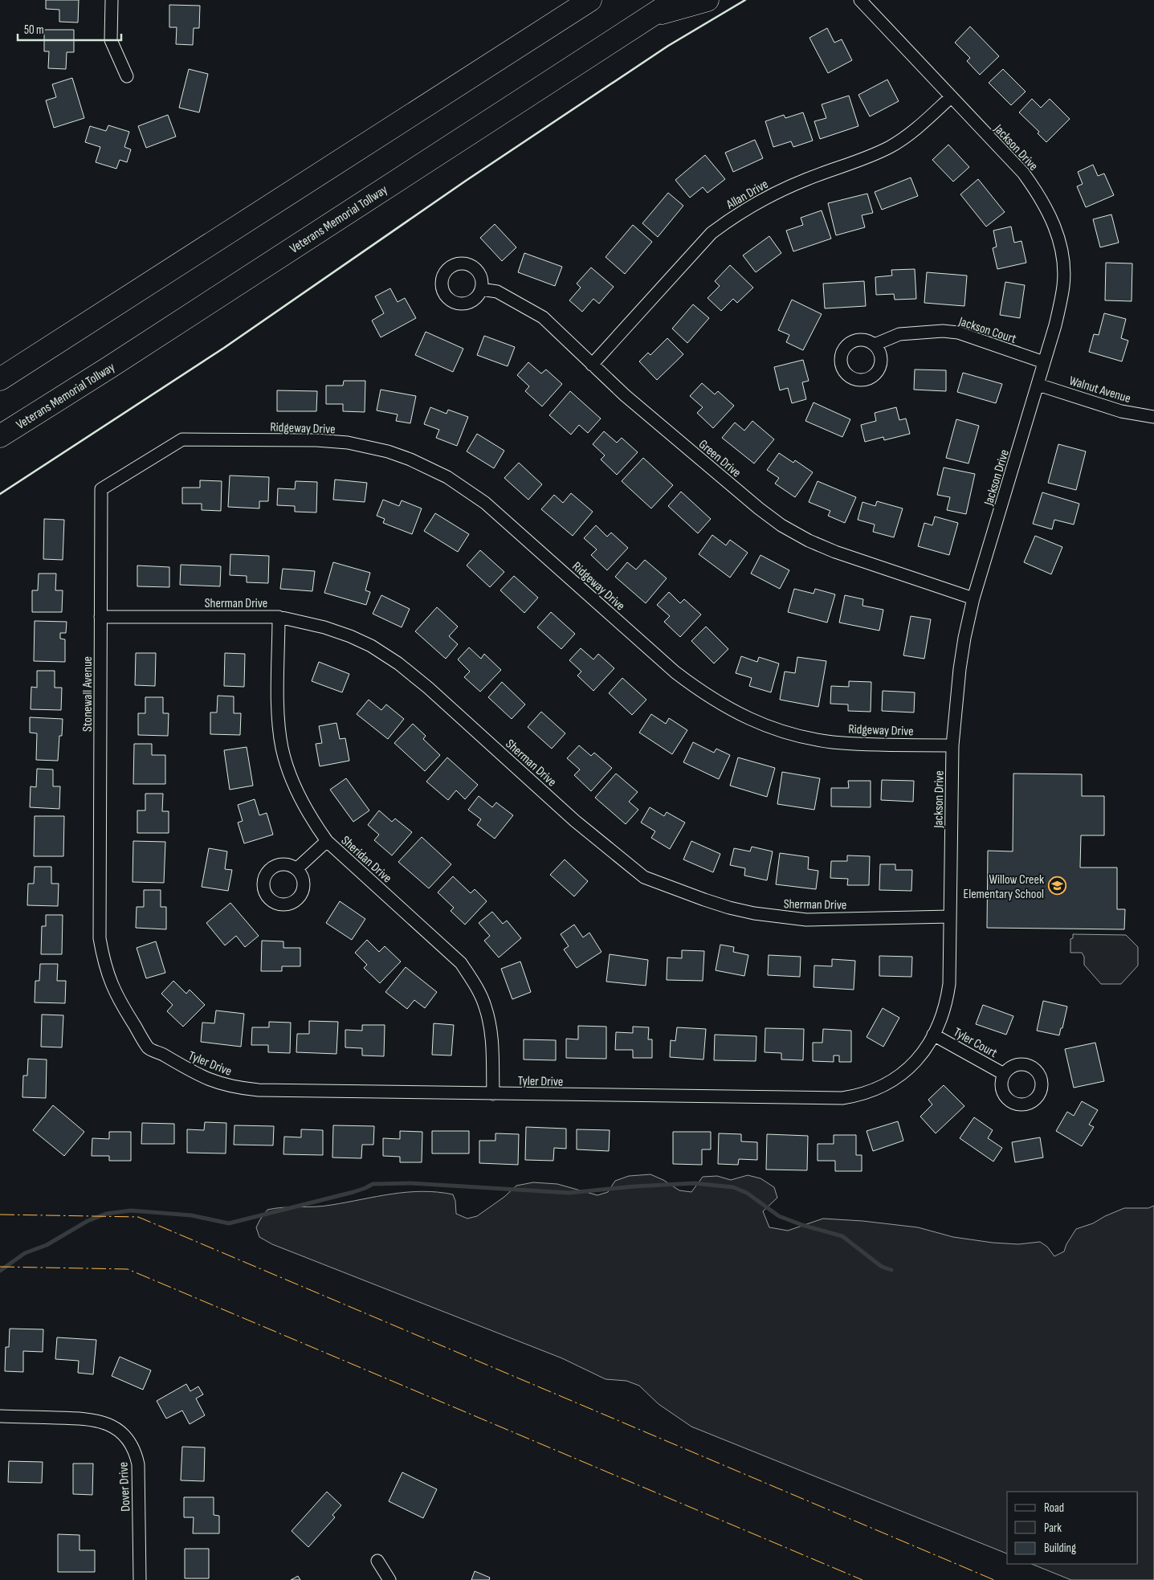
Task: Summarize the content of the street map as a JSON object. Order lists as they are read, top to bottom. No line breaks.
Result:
{"streets":{"highway":["Veterans Memorial Tollway"],"street":["Jackson Drive","Allan Drive","Jackson Court","Walnut Avenue","Ridgeway Drive","Green Drive","Sherman Drive","Stonewall Avenue","Sheridan Drive","Tyler Court","Tyler Drive","Dover Drive"]},"crossings":[["Jackson Drive","Allan Drive"],["Jackson Drive","Jackson Court"],["Jackson Drive","Walnut Avenue"],["Jackson Drive","Ridgeway Drive"],["Jackson Drive","Green Drive"],["Jackson Drive","Sherman Drive"],["Jackson Drive","Tyler Court"],["Jackson Drive","Tyler Drive"],["Allan Drive","Green Drive"],["Ridgeway Drive","Stonewall Avenue"],["Sherman Drive","Stonewall Avenue"],["Sherman Drive","Sheridan Drive"],["Stonewall Avenue","Tyler Drive"],["Sheridan Drive","Tyler Drive"],["Tyler Court","Tyler Drive"]],"places":{"school or university":["Willow Creek Elementary School"]},"legend":["Road","Park","Building"],"scale_bar":"50 m"}
